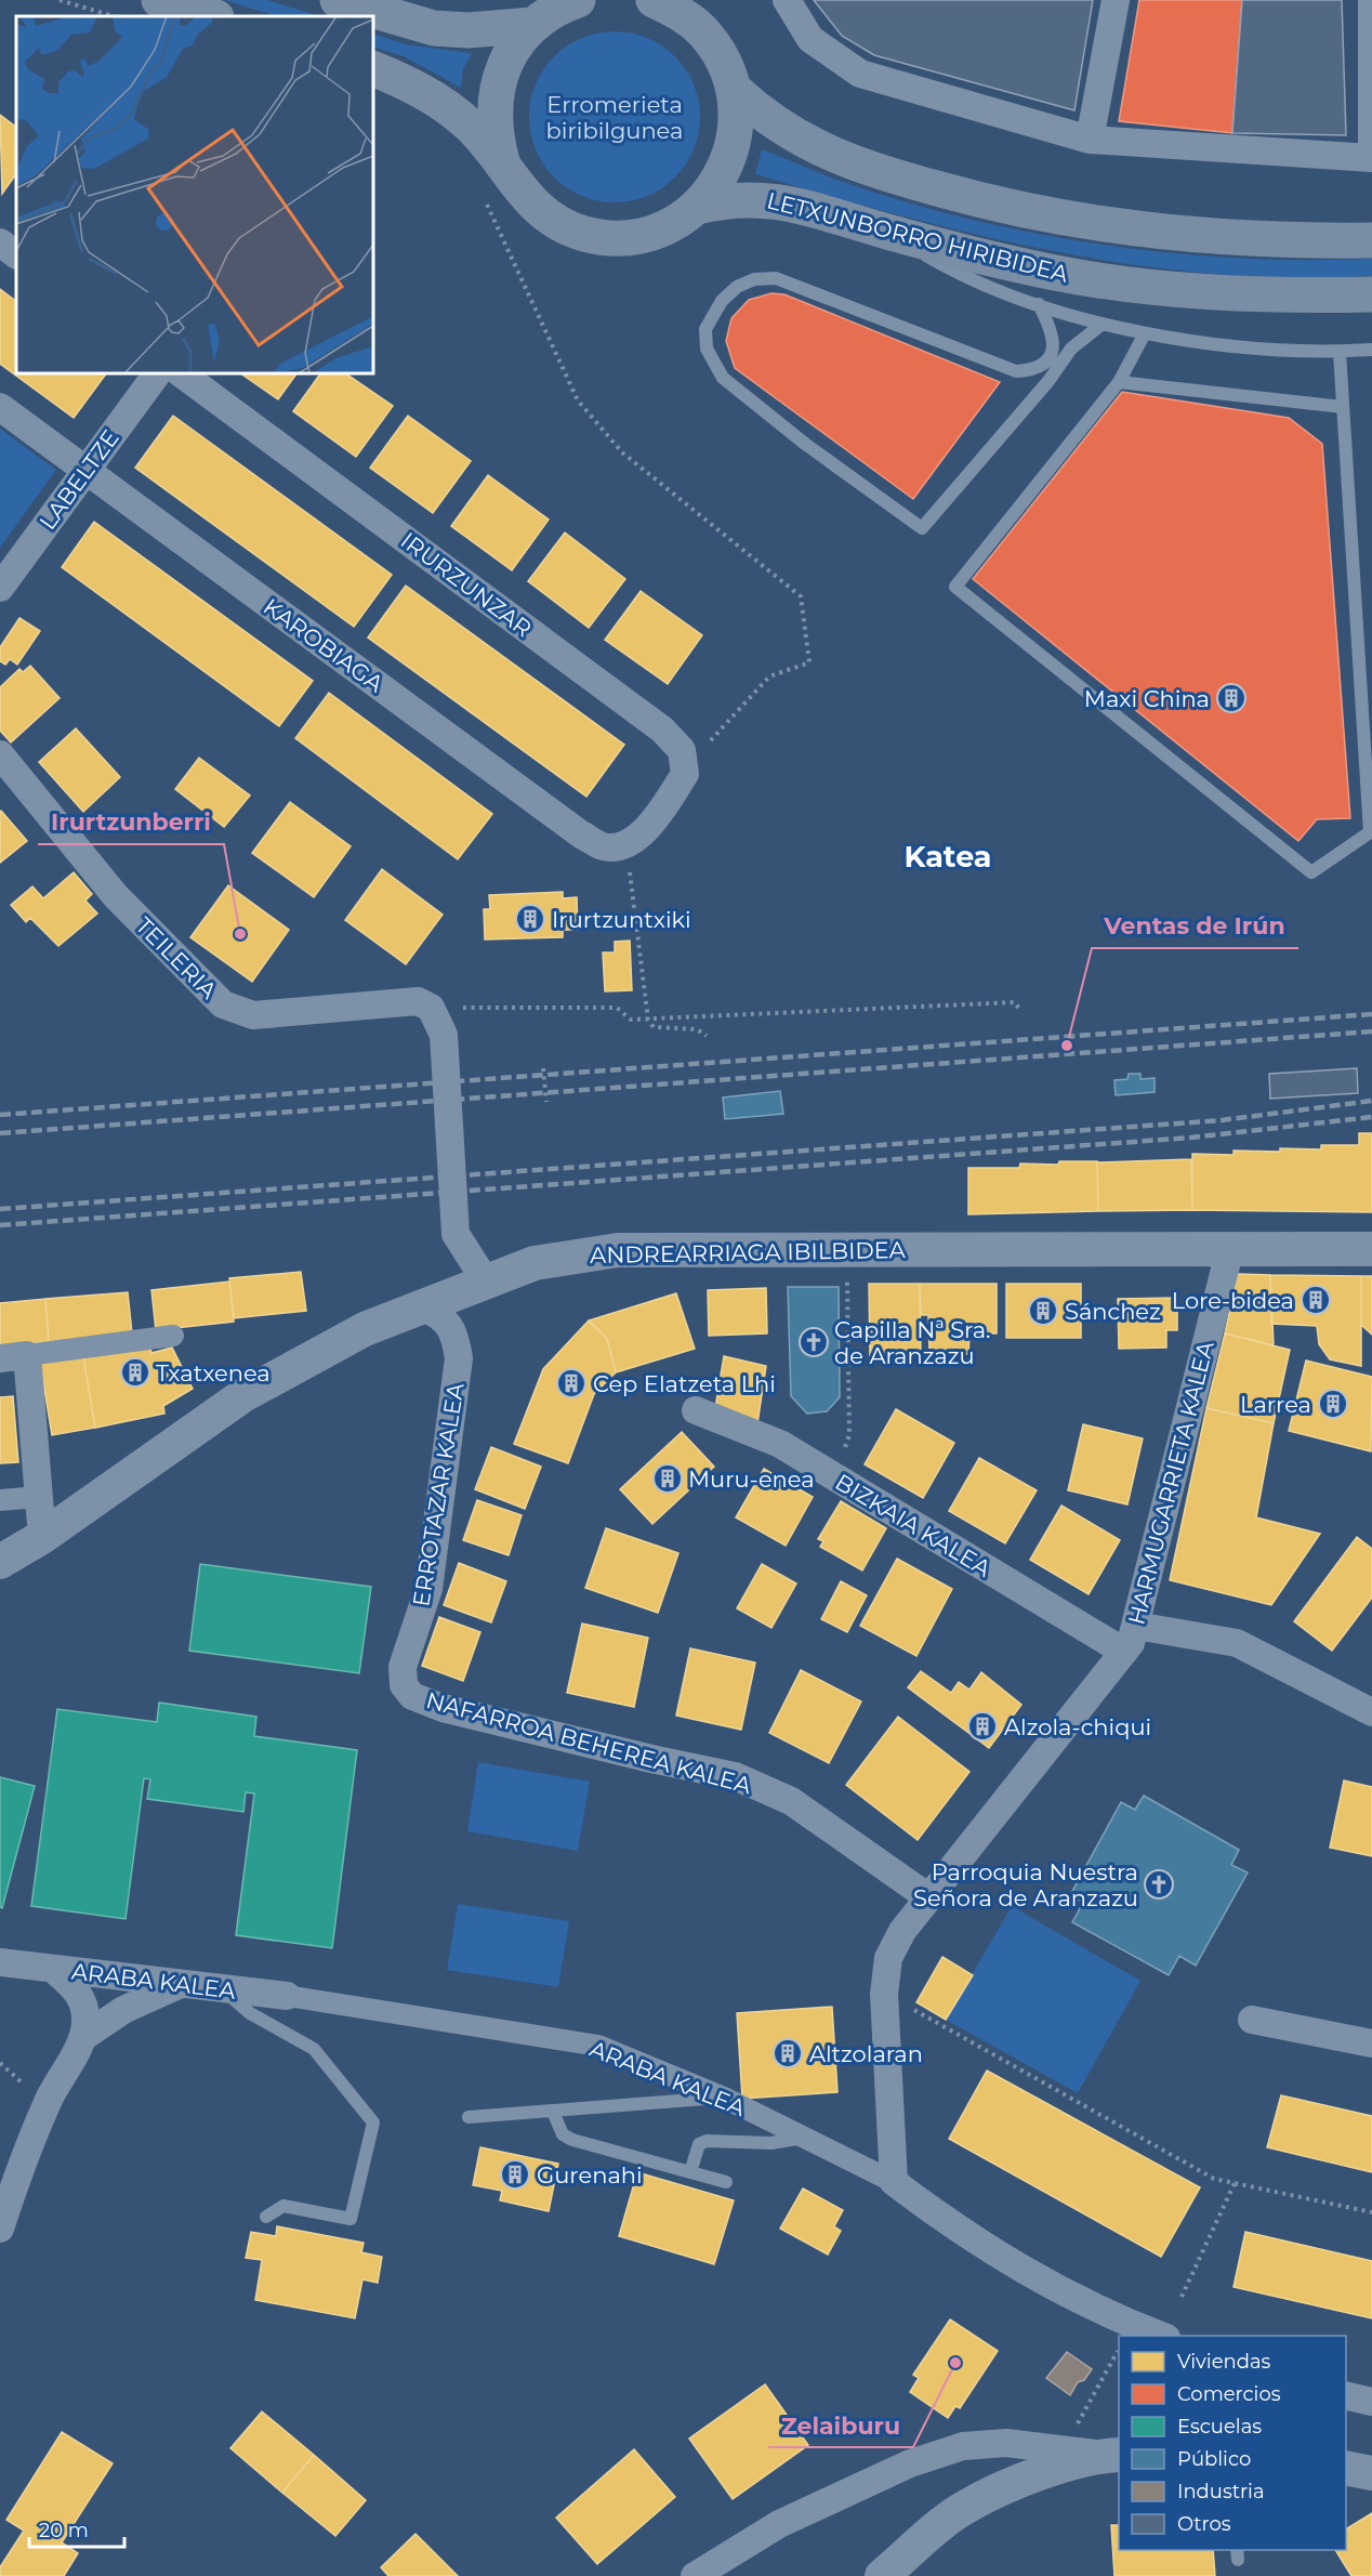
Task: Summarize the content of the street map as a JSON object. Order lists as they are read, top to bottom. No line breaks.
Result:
{"streets":{"main road":["LETXUNBORRO HIRIBIDEA"],"street":["LABELTZE","IRURZUNZAR","KAROBIAGA","TEILERIA","ANDREARRIAGA IBILBIDEA","HARMUGARRIETA KALEA","ERROTAZAR KALEA","BIZKAIA KALEA","NAFARROA BEHEREA KALEA","ARABA KALEA"]},"crossings":[["LABELTZE","KAROBIAGA"],["ANDREARRIAGA IBILBIDEA","HARMUGARRIETA KALEA"],["ANDREARRIAGA IBILBIDEA","ERROTAZAR KALEA"],["HARMUGARRIETA KALEA","BIZKAIA KALEA"],["HARMUGARRIETA KALEA","NAFARROA BEHEREA KALEA"],["HARMUGARRIETA KALEA","ARABA KALEA"],["ERROTAZAR KALEA","NAFARROA BEHEREA KALEA"]],"districts":["Katea"],"parks":["Erromerieta biribilgunea"],"places":{"building":["Maxi China","Irurtzuntxiki","Lore-bidea","Sánchez","Txatxenea","Cep Elatzeta Lhi","Larrea","Muru-enea","Alzola-chiqui","Altzolaran","Gurenahi"],"other":["Irurtzunberri","Ventas de Irún","Zelaiburu"],"church":["Capilla Nª Sra. de Aranzazu","Parroquia Nuestra Señora de Aranzazu"]},"legend":["Viviendas","Comercios","Escuelas","Público","Industria","Otros"],"scale_bar":"20 m"}
